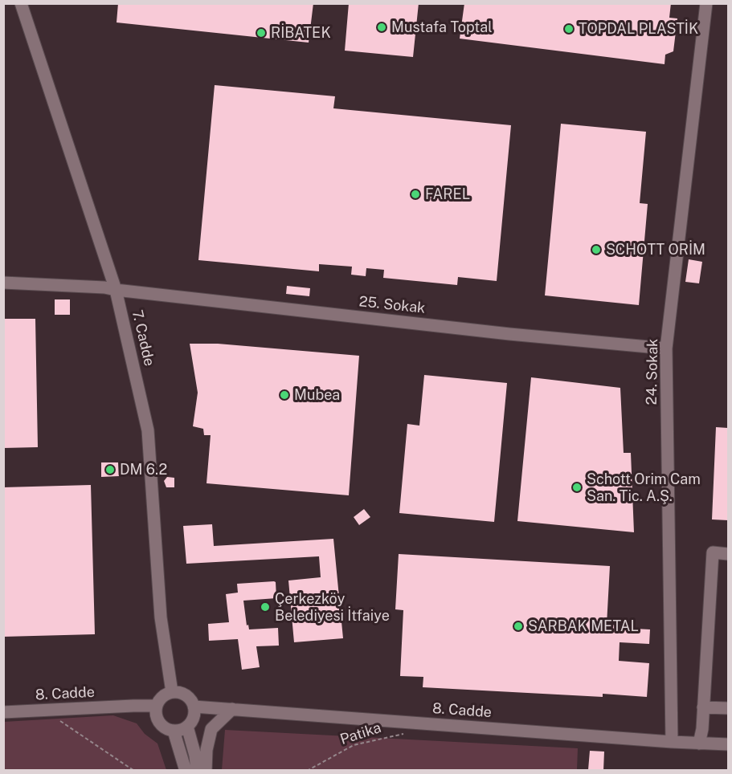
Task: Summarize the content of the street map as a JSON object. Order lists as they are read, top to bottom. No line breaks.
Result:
{"streets":{"street":["25. Sokak","7. Cadde","24. Sokak","8. Cadde"],"path":["Patika"]},"crossings":[["25. Sokak","7. Cadde"],["25. Sokak","24. Sokak"],["7. Cadde","8. Cadde"],["24. Sokak","8. Cadde"],["8. Cadde","Patika"]],"places":["Mustafa Toptal","TOPDAL PLASTİK","RİBATEK","FAREL","SCHOTT ORİM","Mubea","DM 6.2","Schott Orim Cam San. Tic. A.Ş.","Çerkezköy Belediyesi İtfaiye","SARBAK METAL"]}
